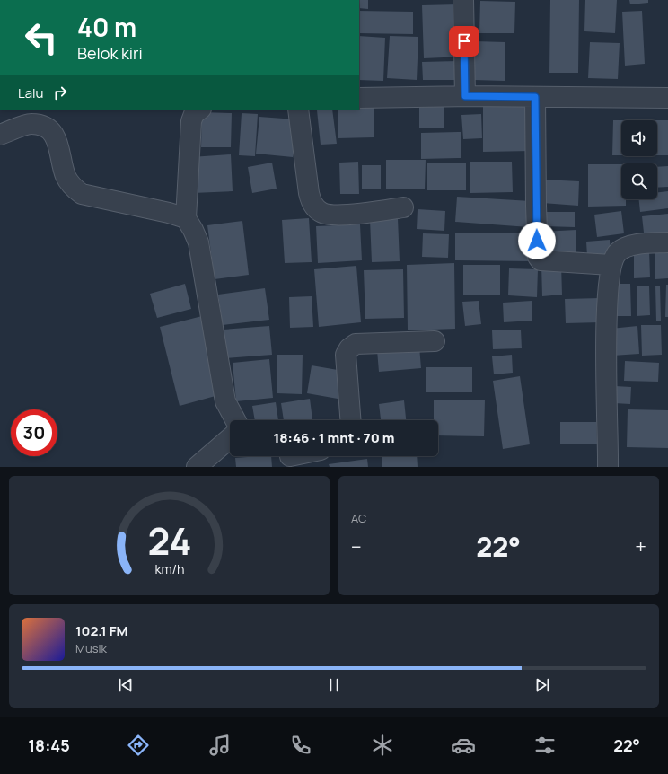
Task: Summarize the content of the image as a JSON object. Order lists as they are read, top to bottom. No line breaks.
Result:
{"page":{"turn":["40 m","Belok kiri"],"then":"Lalu","limit":"30","trip":"18:46 · 1 mnt · 70 m","tile":"AC","heat":["−","22°","+"],"song":["102.1 FM","Musik"],"tabs":["18:45","22°"],"gauge":["24","km/h"]}}
